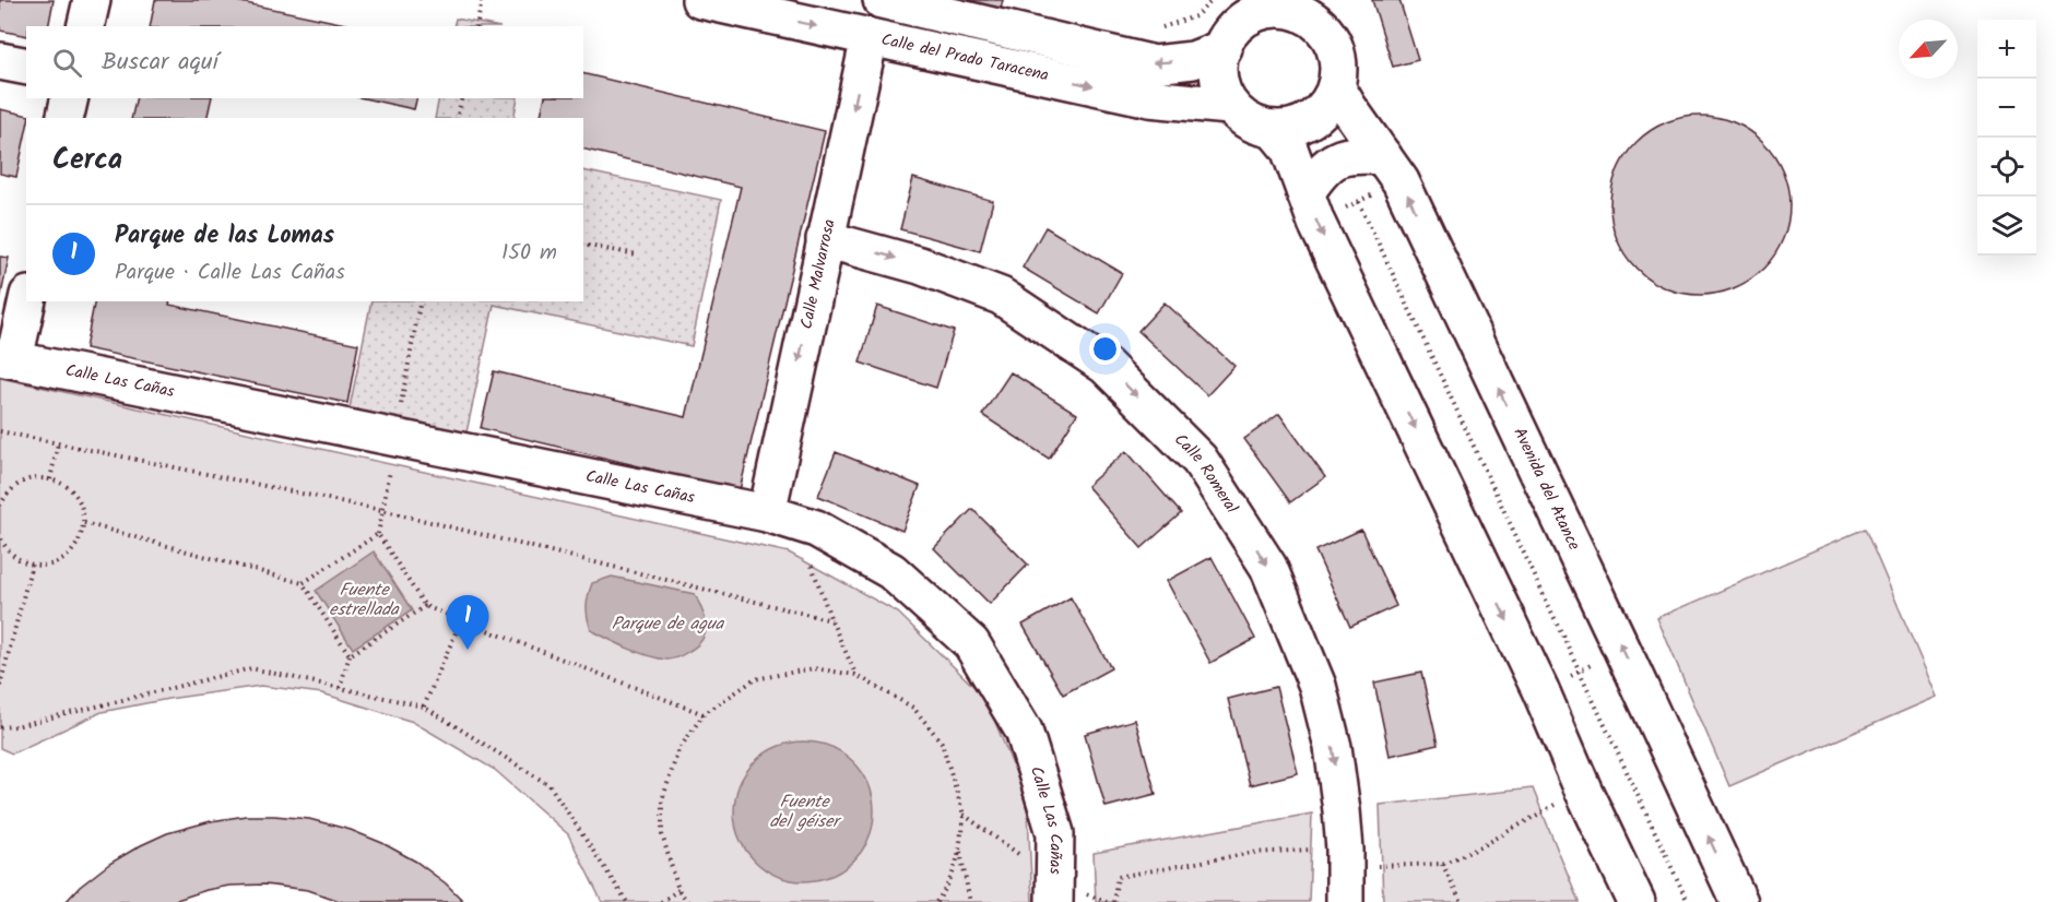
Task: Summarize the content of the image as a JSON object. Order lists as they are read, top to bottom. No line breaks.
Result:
{"streets":{"street":["Calle del Prado Taracena","Calle Malvarrosa","Calle Las Cañas","Calle Romeral","Avenida del Atance"]},"crossings":[["Calle del Prado Taracena","Calle Malvarrosa"],["Calle del Prado Taracena","Avenida del Atance"],["Calle Malvarrosa","Calle Las Cañas"],["Calle Malvarrosa","Calle Romeral"]],"one_way":["Calle Malvarrosa"],"water":["Fuente estrellada","Parque de agua","Fuente del géiser"],"north":"bottom left","page":{"map_buttons":["+","−"],"search":"Buscar aquí","heading":"Cerca","list":[{"mark":"1","name":"Parque de las Lomas","note":"Parque · Calle Las Cañas","value":"150 m"}],"pins":"1"}}
